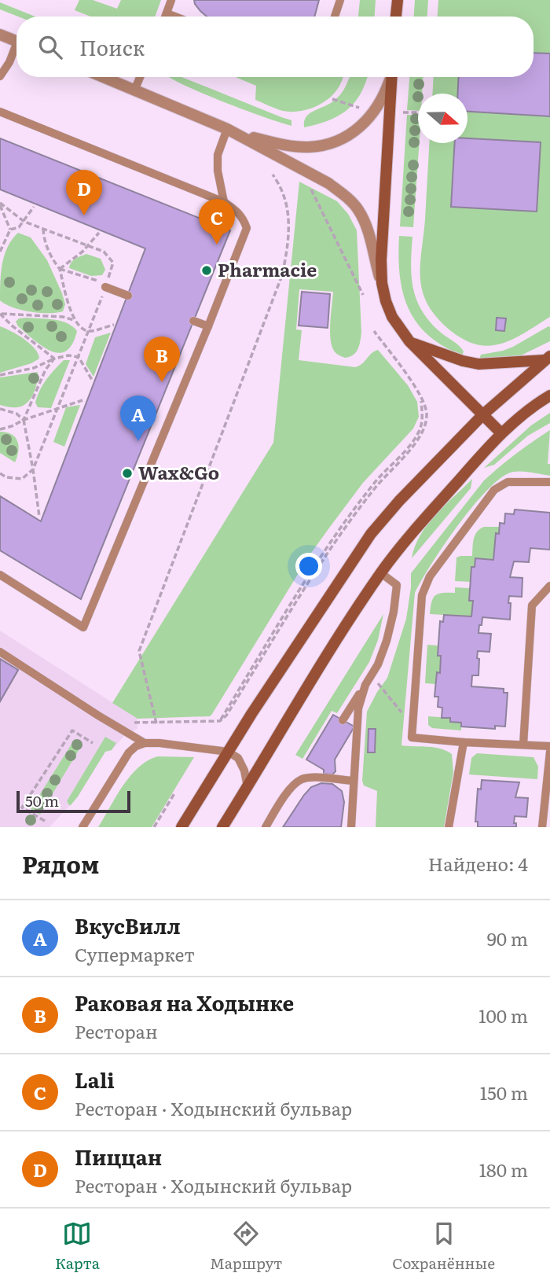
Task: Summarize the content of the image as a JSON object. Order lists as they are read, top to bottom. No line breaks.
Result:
{"places":["Pharmacie","Wax&Go"],"scale_bar":"50 m","north":"right","page":{"search":"Поиск","pins":["D","C","B","A"],"scale":"50 m","heading":["Рядом","Найдено: 4"],"list":[{"mark":"A","name":"ВкусВилл","note":"Супермаркет","value":"90 m"},{"mark":"B","name":"Раковая на Ходынке","note":"Ресторан","value":"100 m"},{"mark":"C","name":"Lali","note":"Ресторан · Ходынский бульвар","value":"150 m"},{"mark":"D","name":"Пиццан","note":"Ресторан · Ходынский бульвар","value":"180 m"}],"nav":["Карта","Маршрут","Сохранённые"]}}
